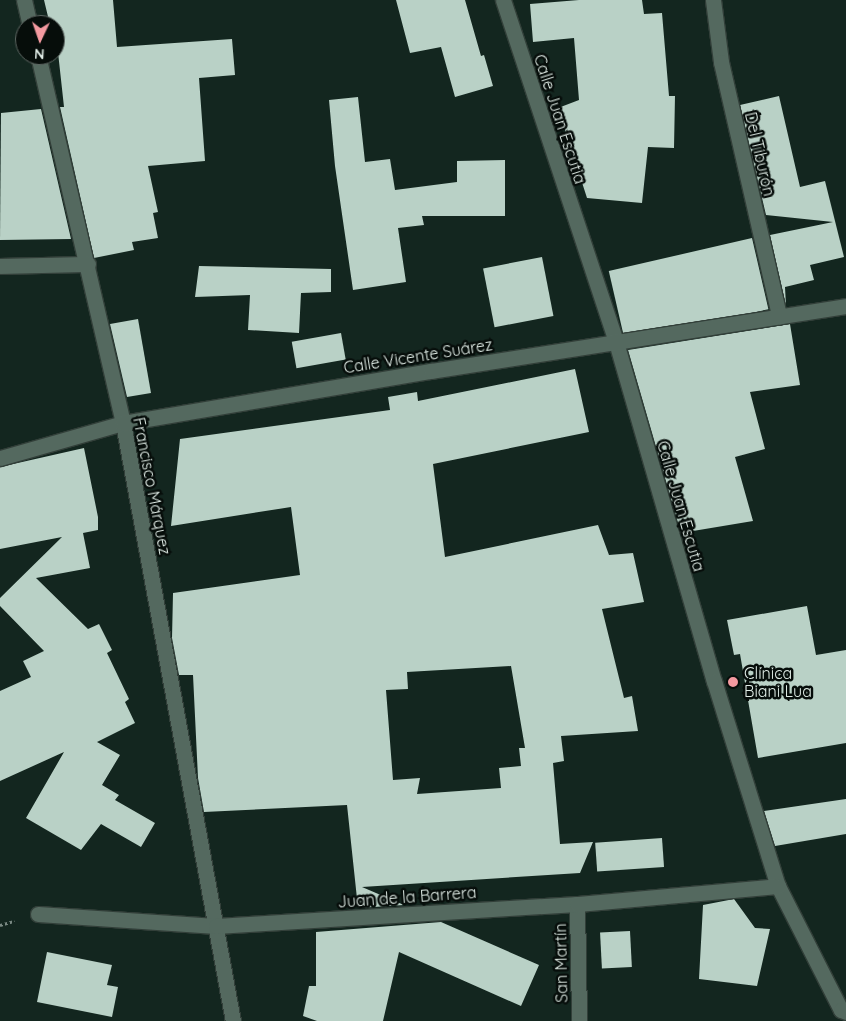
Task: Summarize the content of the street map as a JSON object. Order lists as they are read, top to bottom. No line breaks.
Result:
{"streets":{"street":["Calle Juan Escutia","Del Tiburón","Calle Vicente Suárez","Francisco Márquez","Juan de la Barrera","San Martín"]},"crossings":[["Calle Juan Escutia","Calle Vicente Suárez"],["Calle Juan Escutia","Juan de la Barrera"],["Del Tiburón","Calle Vicente Suárez"],["Calle Vicente Suárez","Francisco Márquez"],["Francisco Márquez","Juan de la Barrera"],["Juan de la Barrera","San Martín"]],"places":["Clínica Biani Lua"],"north":"bottom"}
